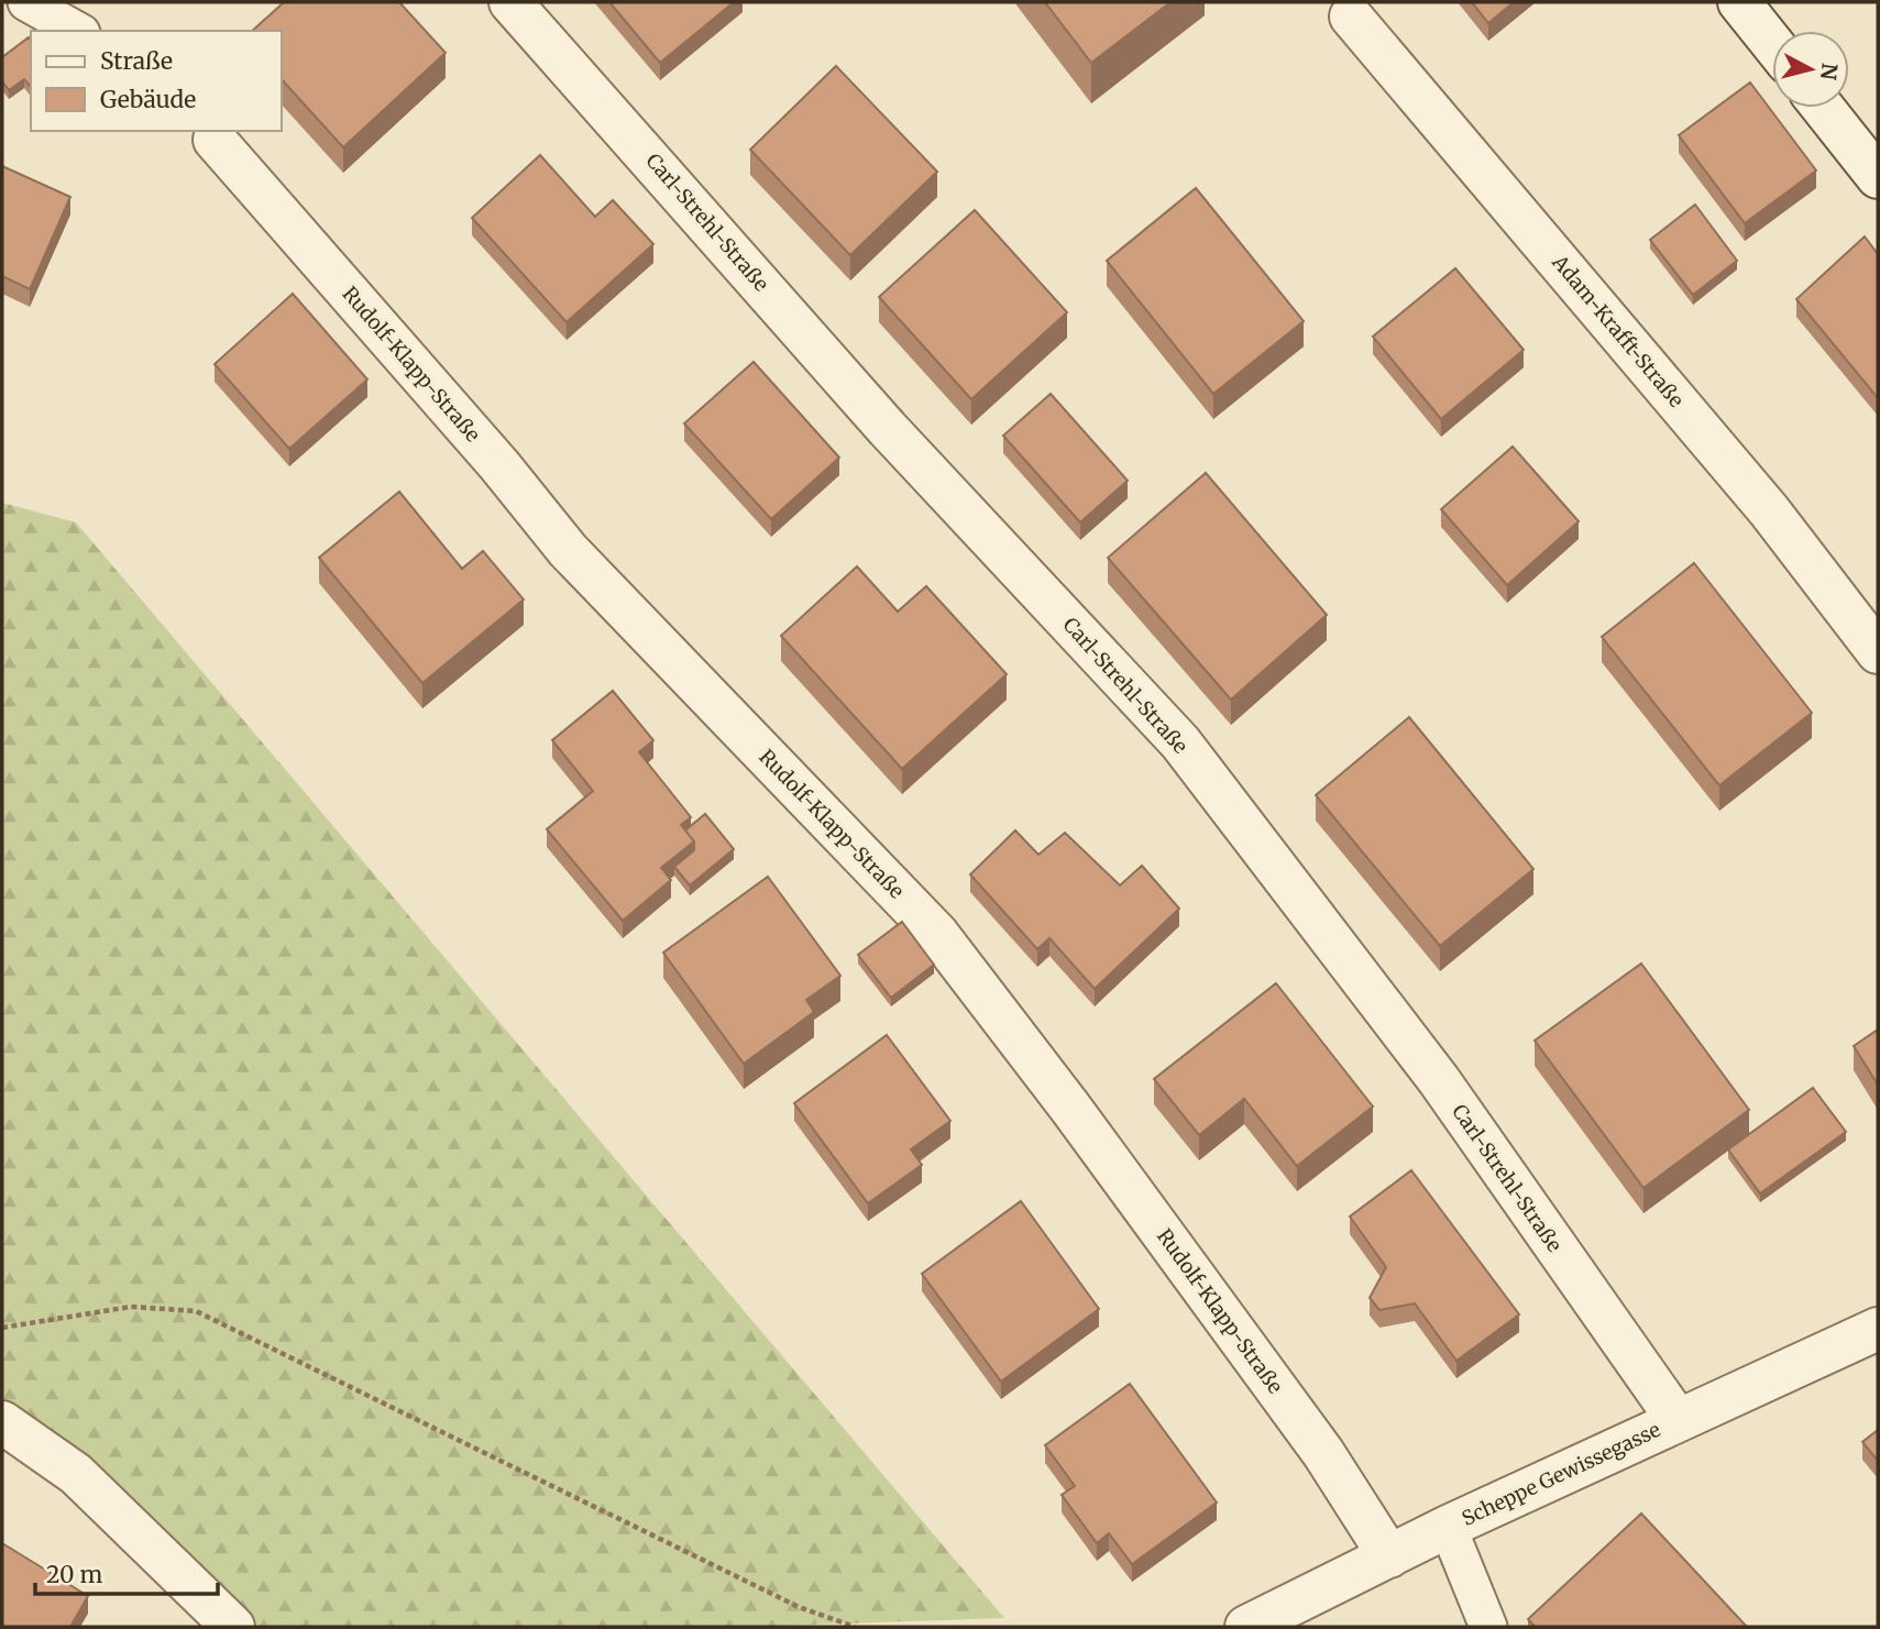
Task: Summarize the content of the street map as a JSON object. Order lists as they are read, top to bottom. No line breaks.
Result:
{"streets":{"street":["Carl-Strehl-Straße","Adam-Krafft-Straße","Rudolf-Klapp-Straße","Scheppe Gewissegasse"]},"crossings":[["Carl-Strehl-Straße","Scheppe Gewissegasse"],["Rudolf-Klapp-Straße","Scheppe Gewissegasse"]],"legend":["Straße","Gebäude"],"scale_bar":"20 m","north":"right"}
